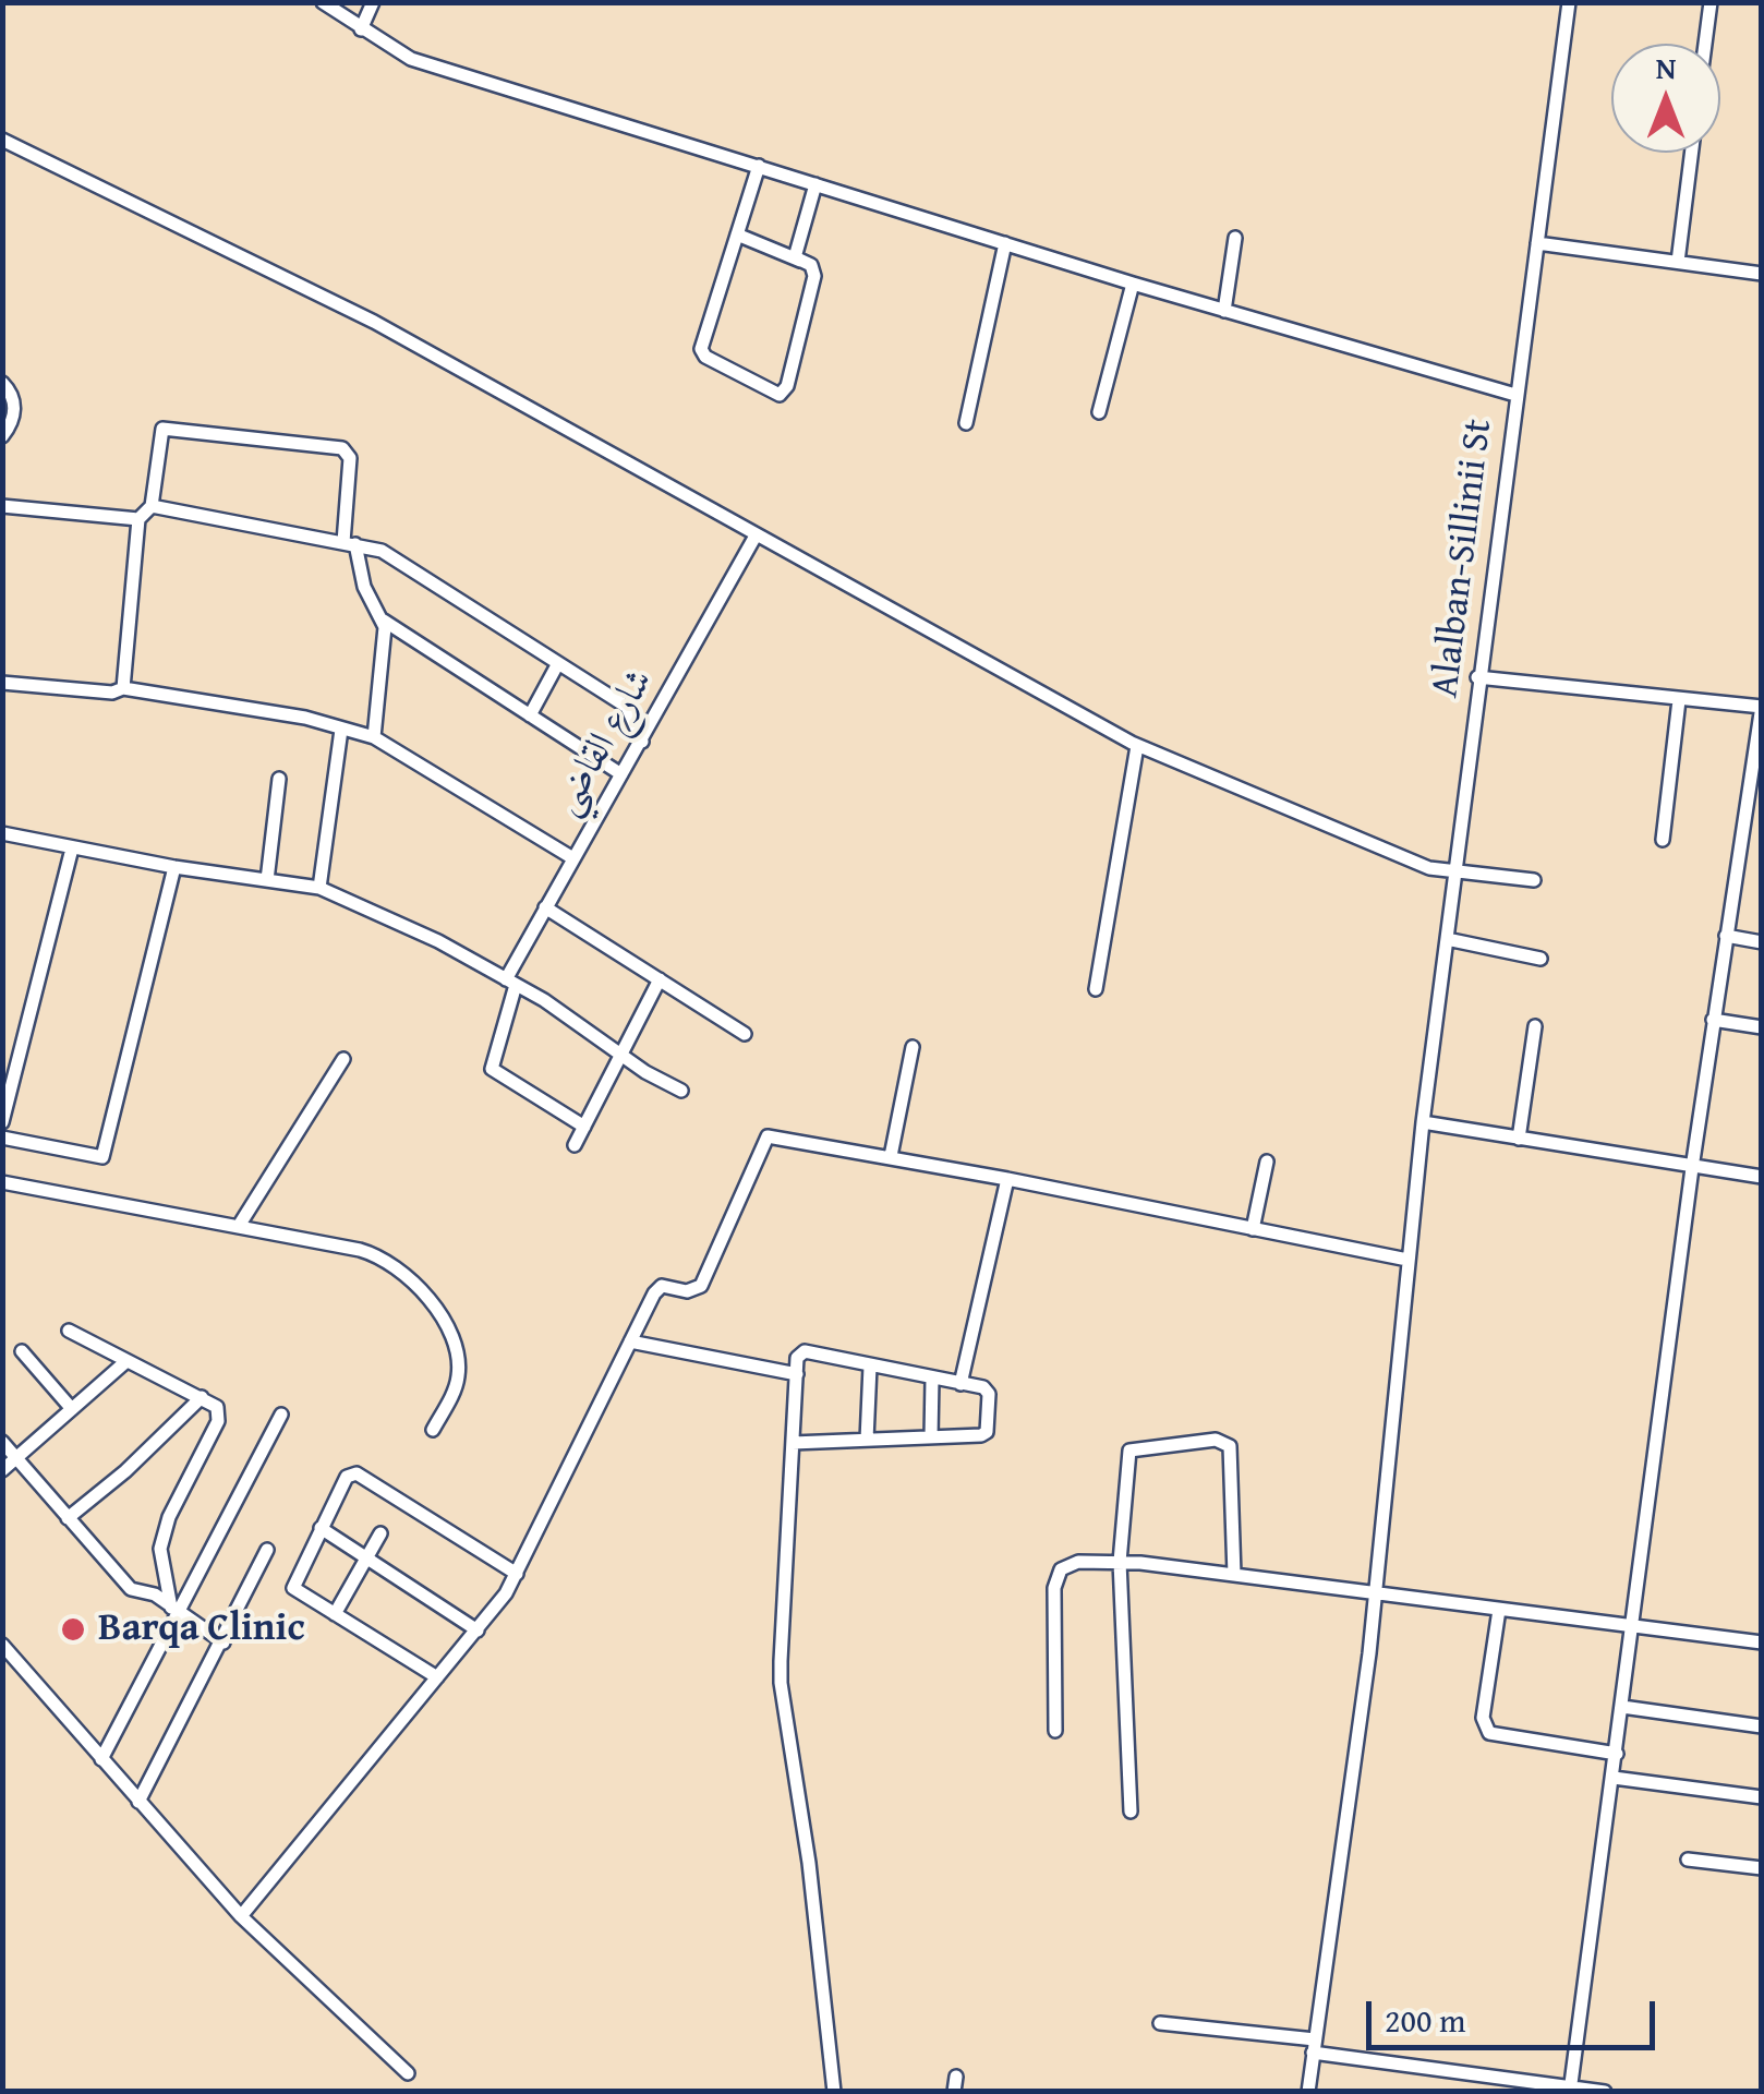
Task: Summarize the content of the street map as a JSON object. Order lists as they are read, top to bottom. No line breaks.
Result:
{"streets":{"street":["Alalban-Sillinii St","شارع القاضي"]},"places":["Barqa Clinic"],"scale_bar":"200 m","north":"top"}
